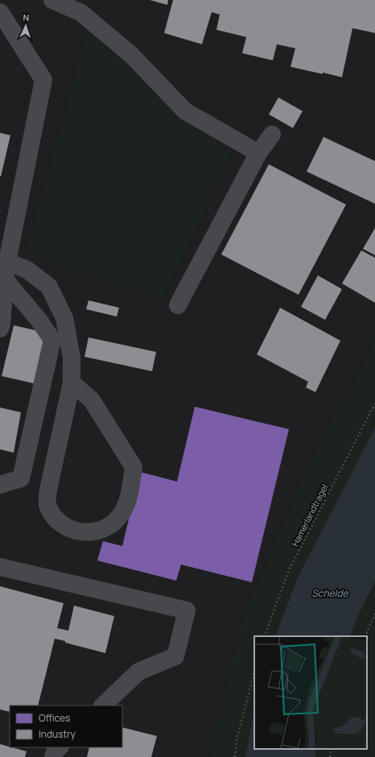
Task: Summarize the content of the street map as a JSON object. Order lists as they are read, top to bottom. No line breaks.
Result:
{"streets":{"path":["Hamerlandtragel"]},"water":["Schelde"],"legend":["Offices","Industry"],"north":"top"}
